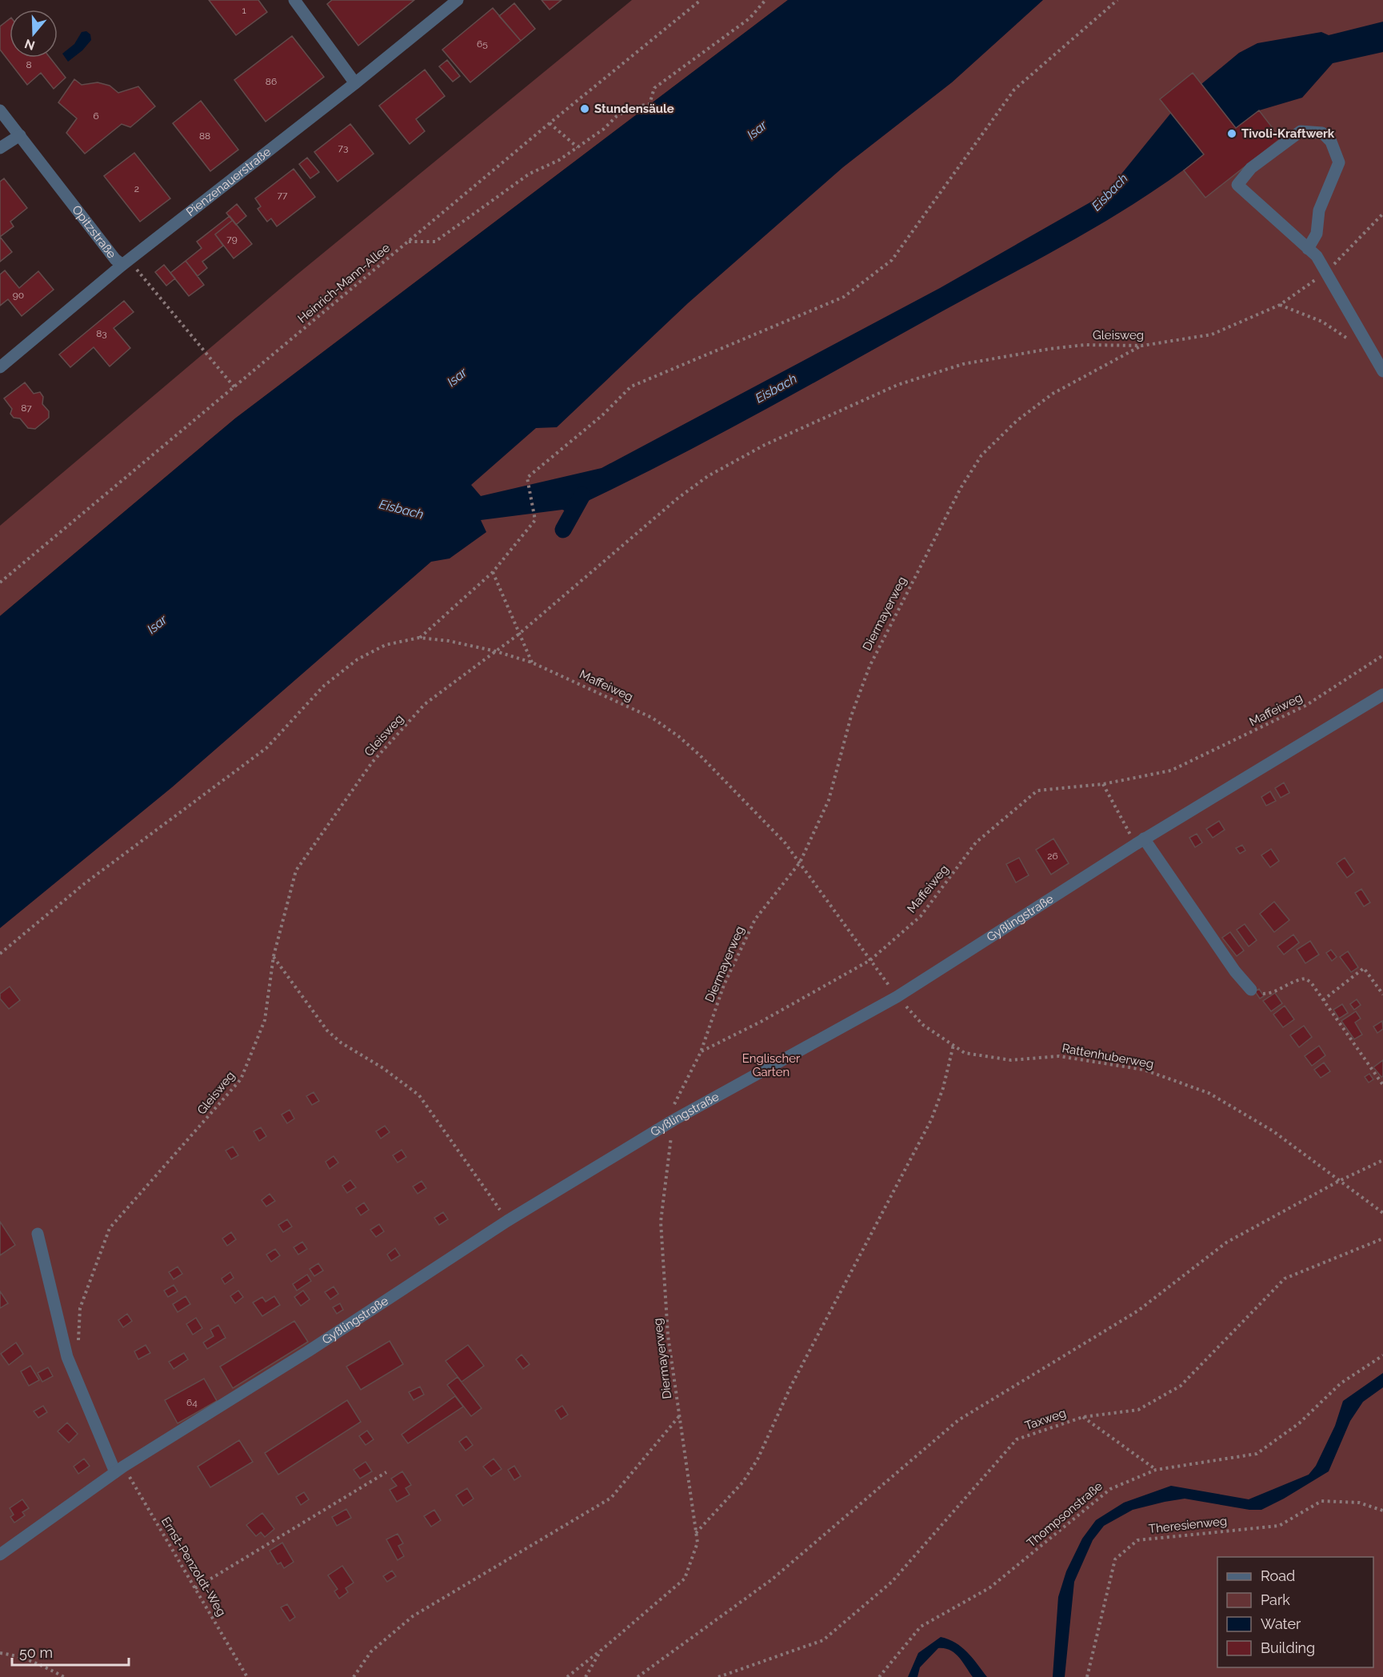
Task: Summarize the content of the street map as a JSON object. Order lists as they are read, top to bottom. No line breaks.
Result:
{"streets":{"street":["Pienzenauerstraße","Opitzstraße","Gyßlingstraße"],"path":["Heinrich-Mann-Allee","Gleisweg","Diermayerweg","Maffeiweg","Rattenhuberweg","Taxweg","Thompsonstraße","Theresienweg","Ernst-Penzoldt-Weg"]},"crossings":[["Pienzenauerstraße","Opitzstraße"],["Opitzstraße","Heinrich-Mann-Allee"],["Gleisweg","Diermayerweg"],["Gleisweg","Maffeiweg"],["Diermayerweg","Maffeiweg"],["Diermayerweg","Gyßlingstraße"],["Maffeiweg","Rattenhuberweg"],["Gyßlingstraße","Rattenhuberweg"],["Gyßlingstraße","Ernst-Penzoldt-Weg"]],"water":["Isar","Eisbach"],"parks":["Englischer Garten"],"places":["Stundensäule","Tivoli-Kraftwerk"],"house_numbers":["1","65","8","86","6","88","73","2","77","79","90","83","87","26","64"],"legend":["Road","Park","Water","Building"],"scale_bar":"50 m","north":"bottom"}
